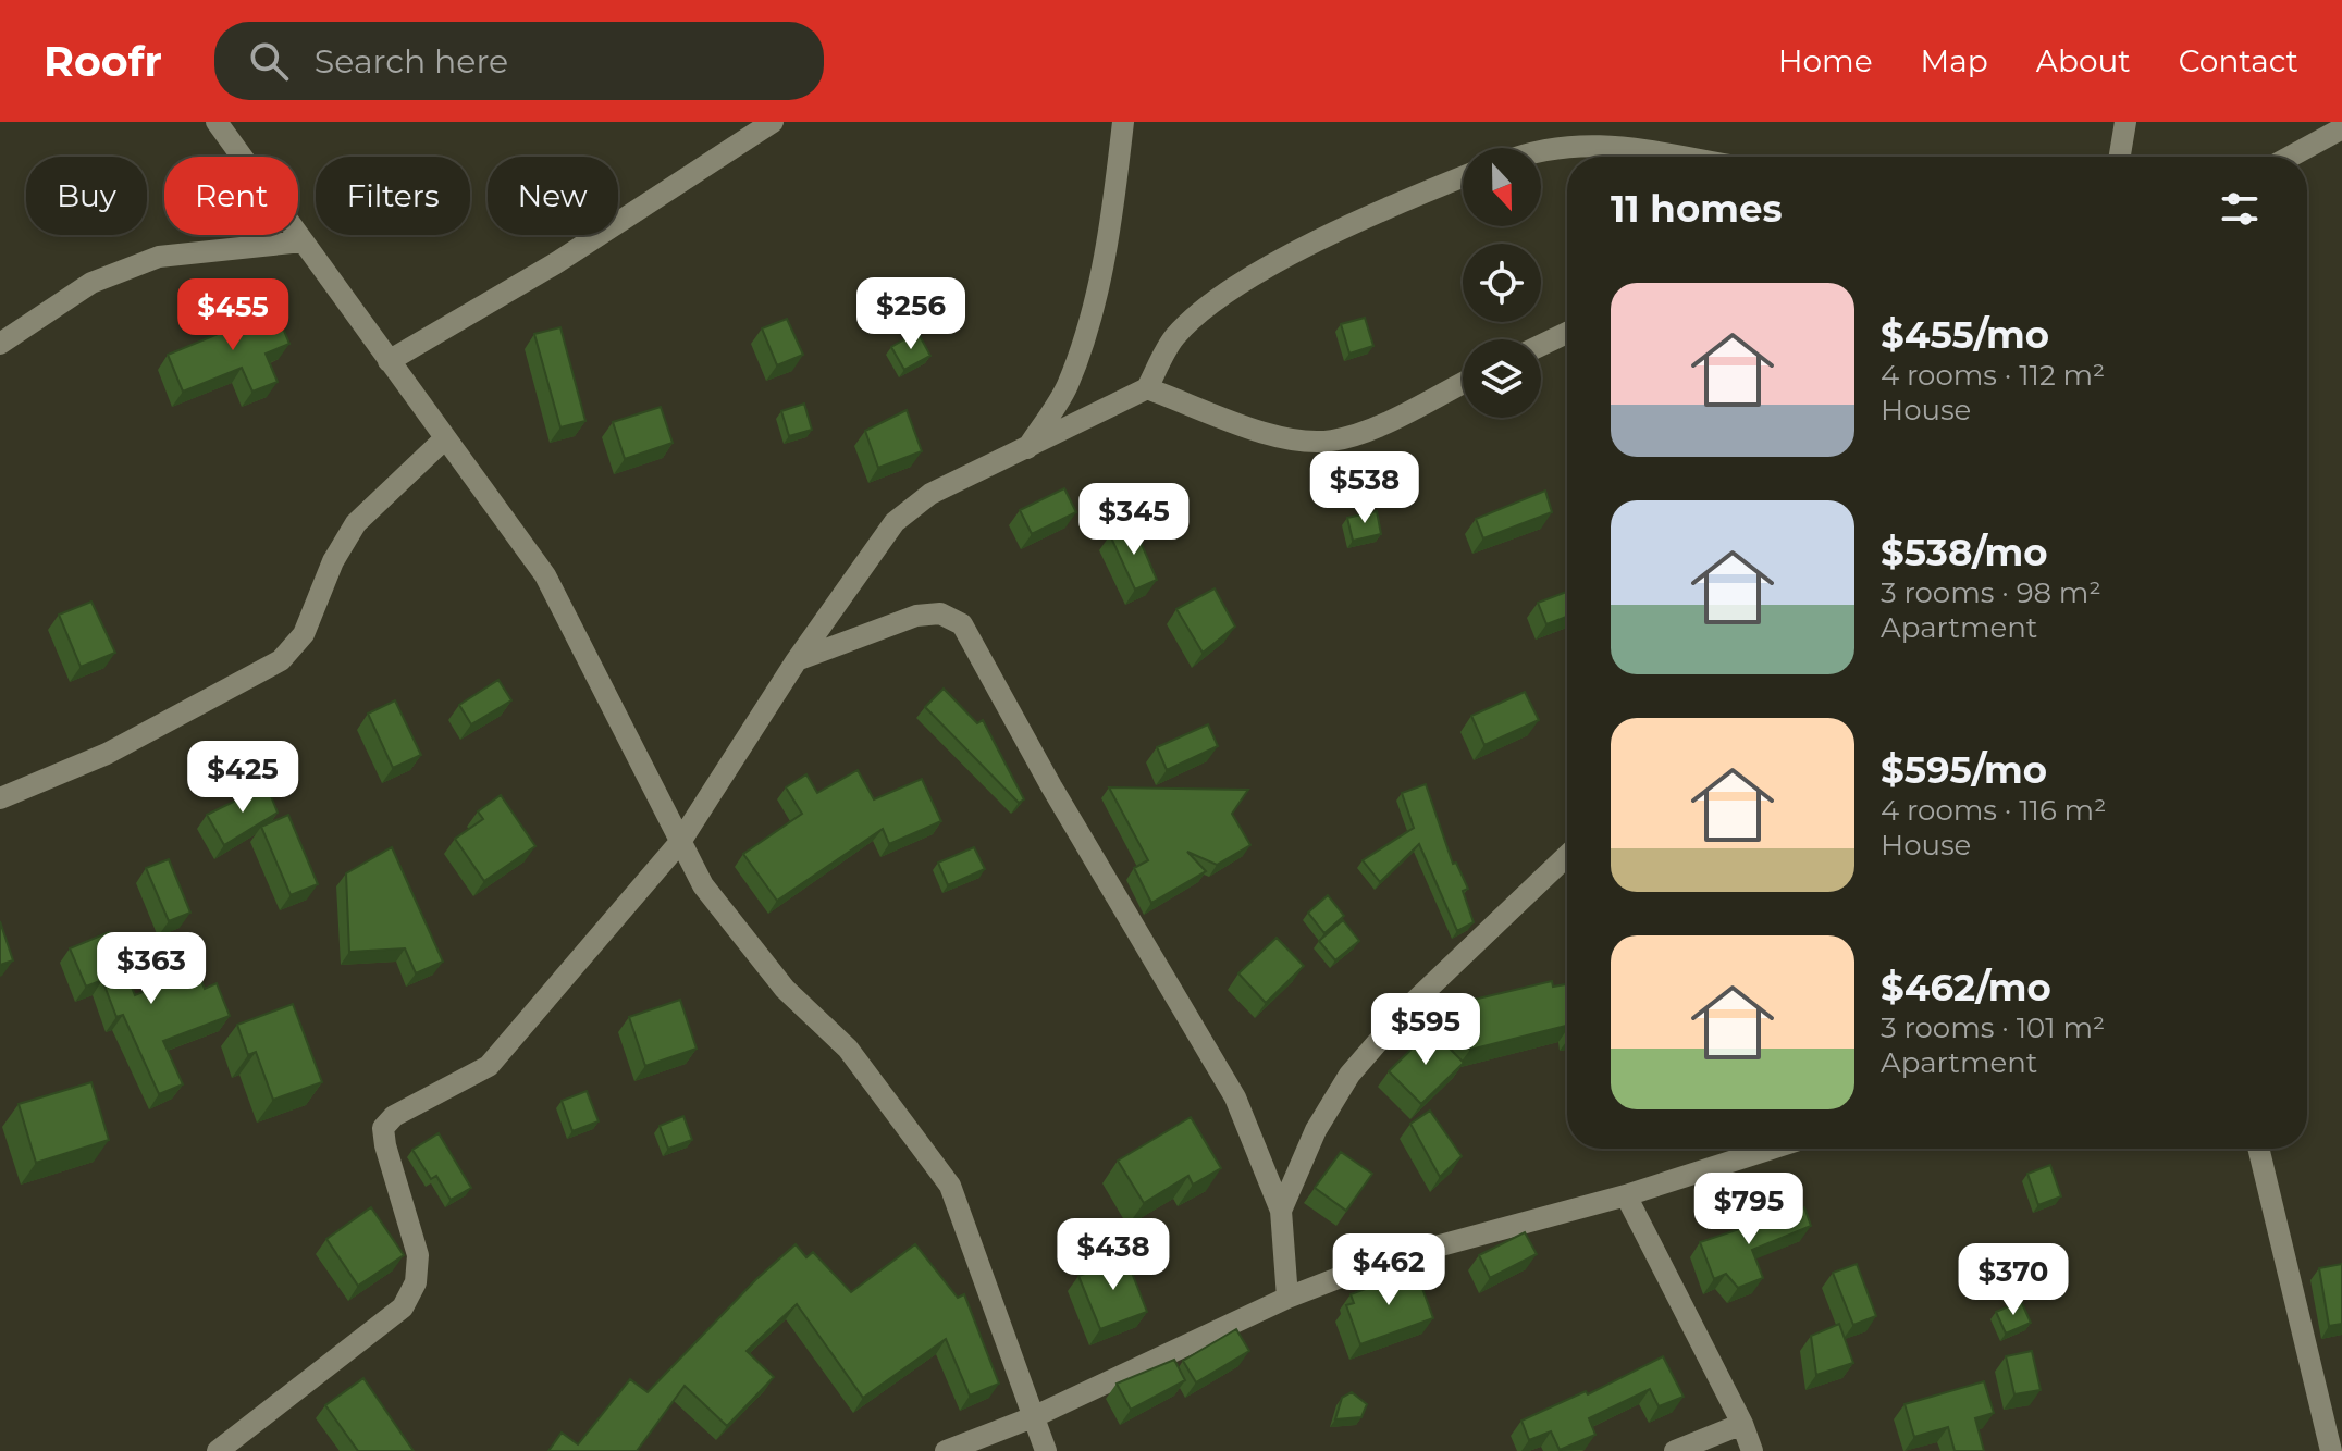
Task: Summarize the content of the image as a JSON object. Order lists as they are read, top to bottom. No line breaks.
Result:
{"north":"bottom","page":{"header":"Roofr","search":"Search here","nav":["Home","Map","About","Contact"],"chip":["Buy","Rent","Filters","New"],"heading":"11 homes","list":[{"name":"$455/mo","note":"4 rooms · 112 m² · House"},{"name":"$538/mo","note":"3 rooms · 98 m² · Apartment"},{"name":"$595/mo","note":"4 rooms · 116 m² · House"},{"name":"$462/mo","note":"3 rooms · 101 m² · Apartment"}],"price":["$256","$455","$538","$345","$425","$363","$595","$795","$438","$462","$370"]}}
